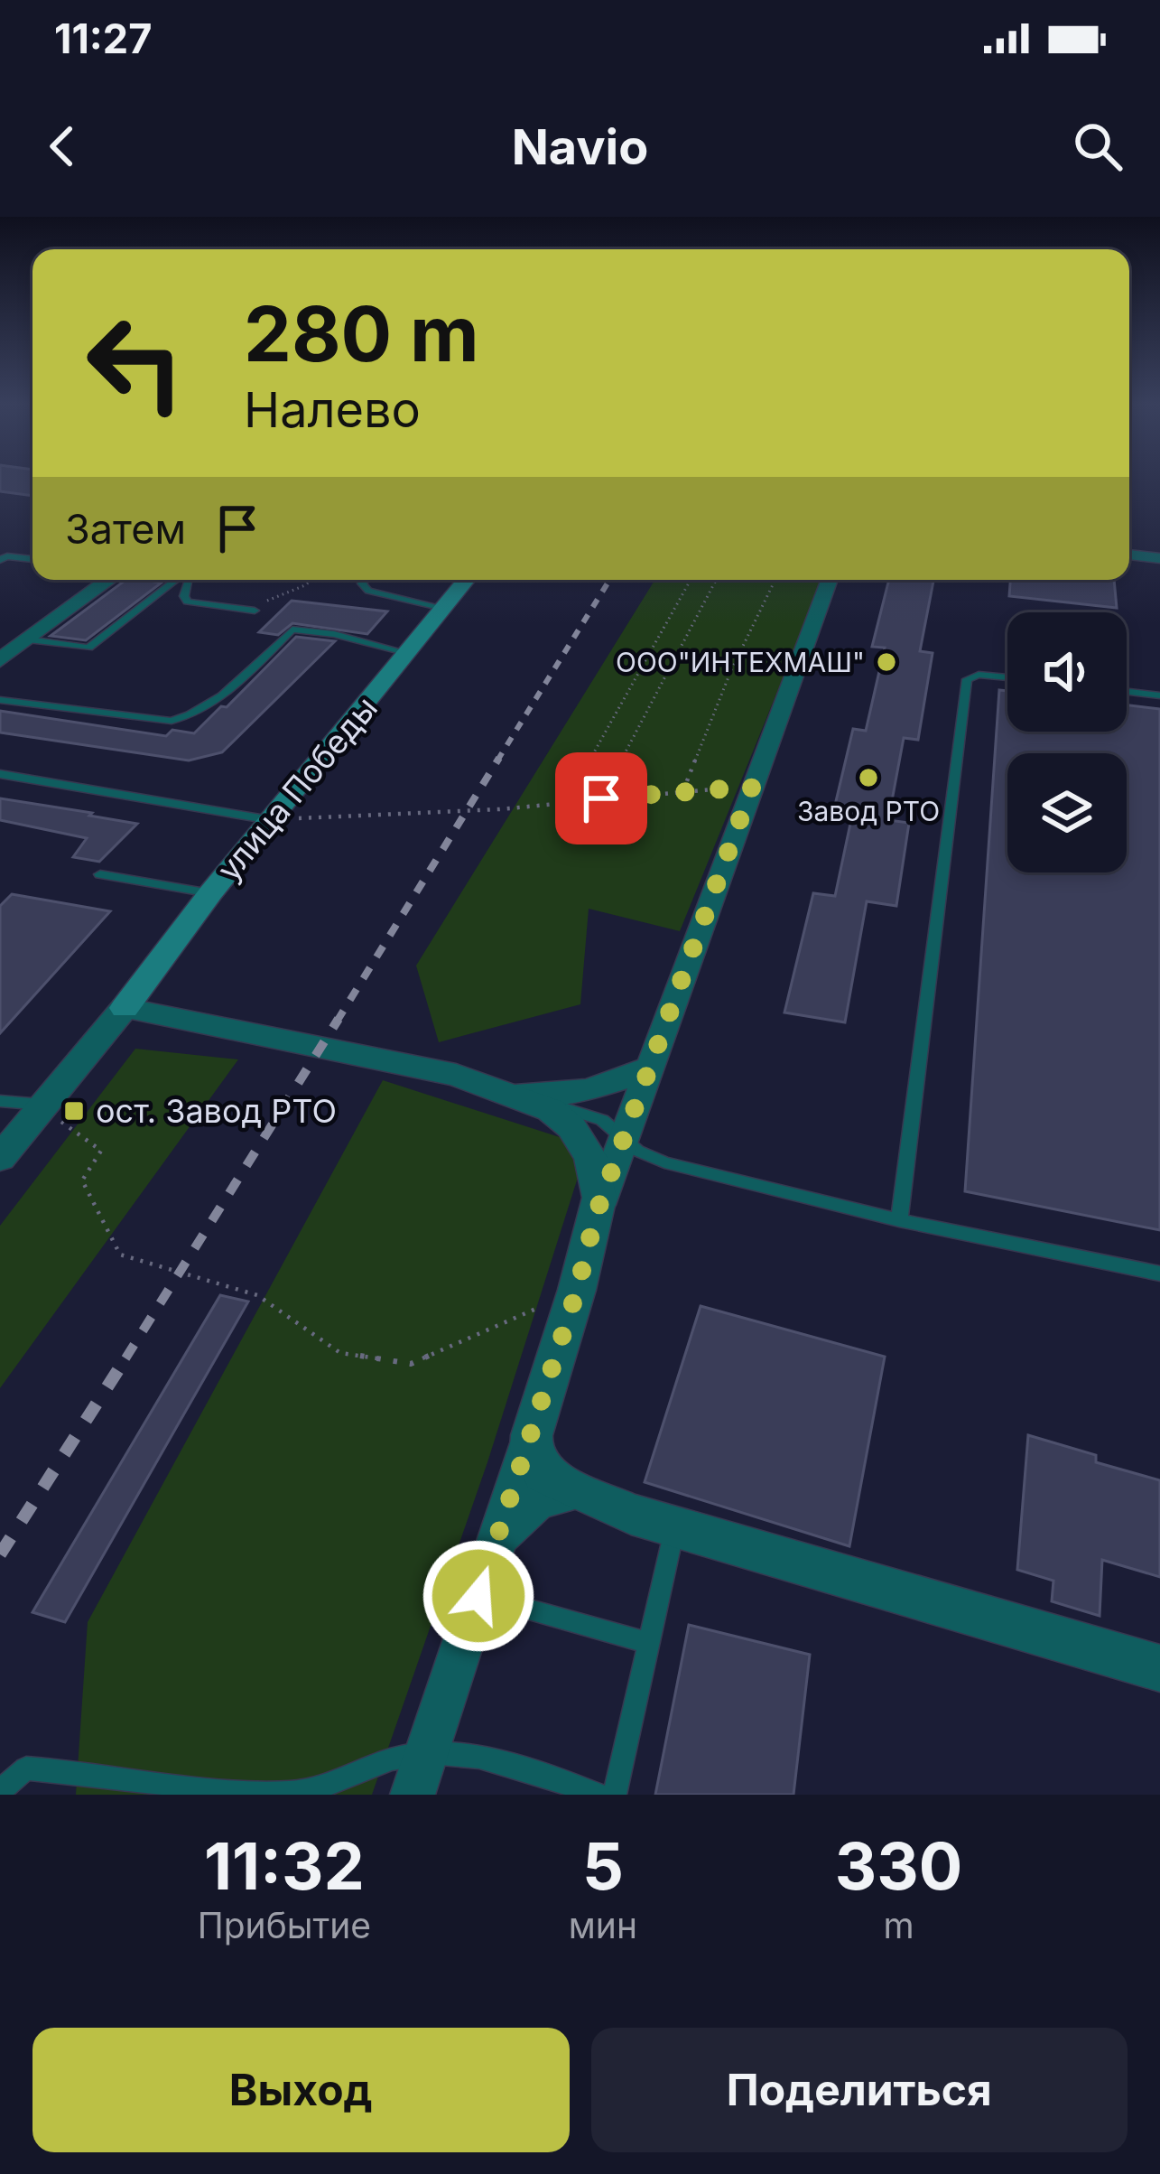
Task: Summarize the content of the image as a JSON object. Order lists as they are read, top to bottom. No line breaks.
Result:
{"streets":{"main road":["улица Победы"]},"places":{"other":["ООО\"ИНТЕХМАШ\"","Завод РТО"],"transit":["ост. Завод РТО"]},"page":{"status":"11:27","header":"Navio","turn":["280 m","Налево"],"then":"Затем","eta":["11:32","Прибытие","5","мин","330","m"],"buttons":["Выход","Поделиться"]}}
